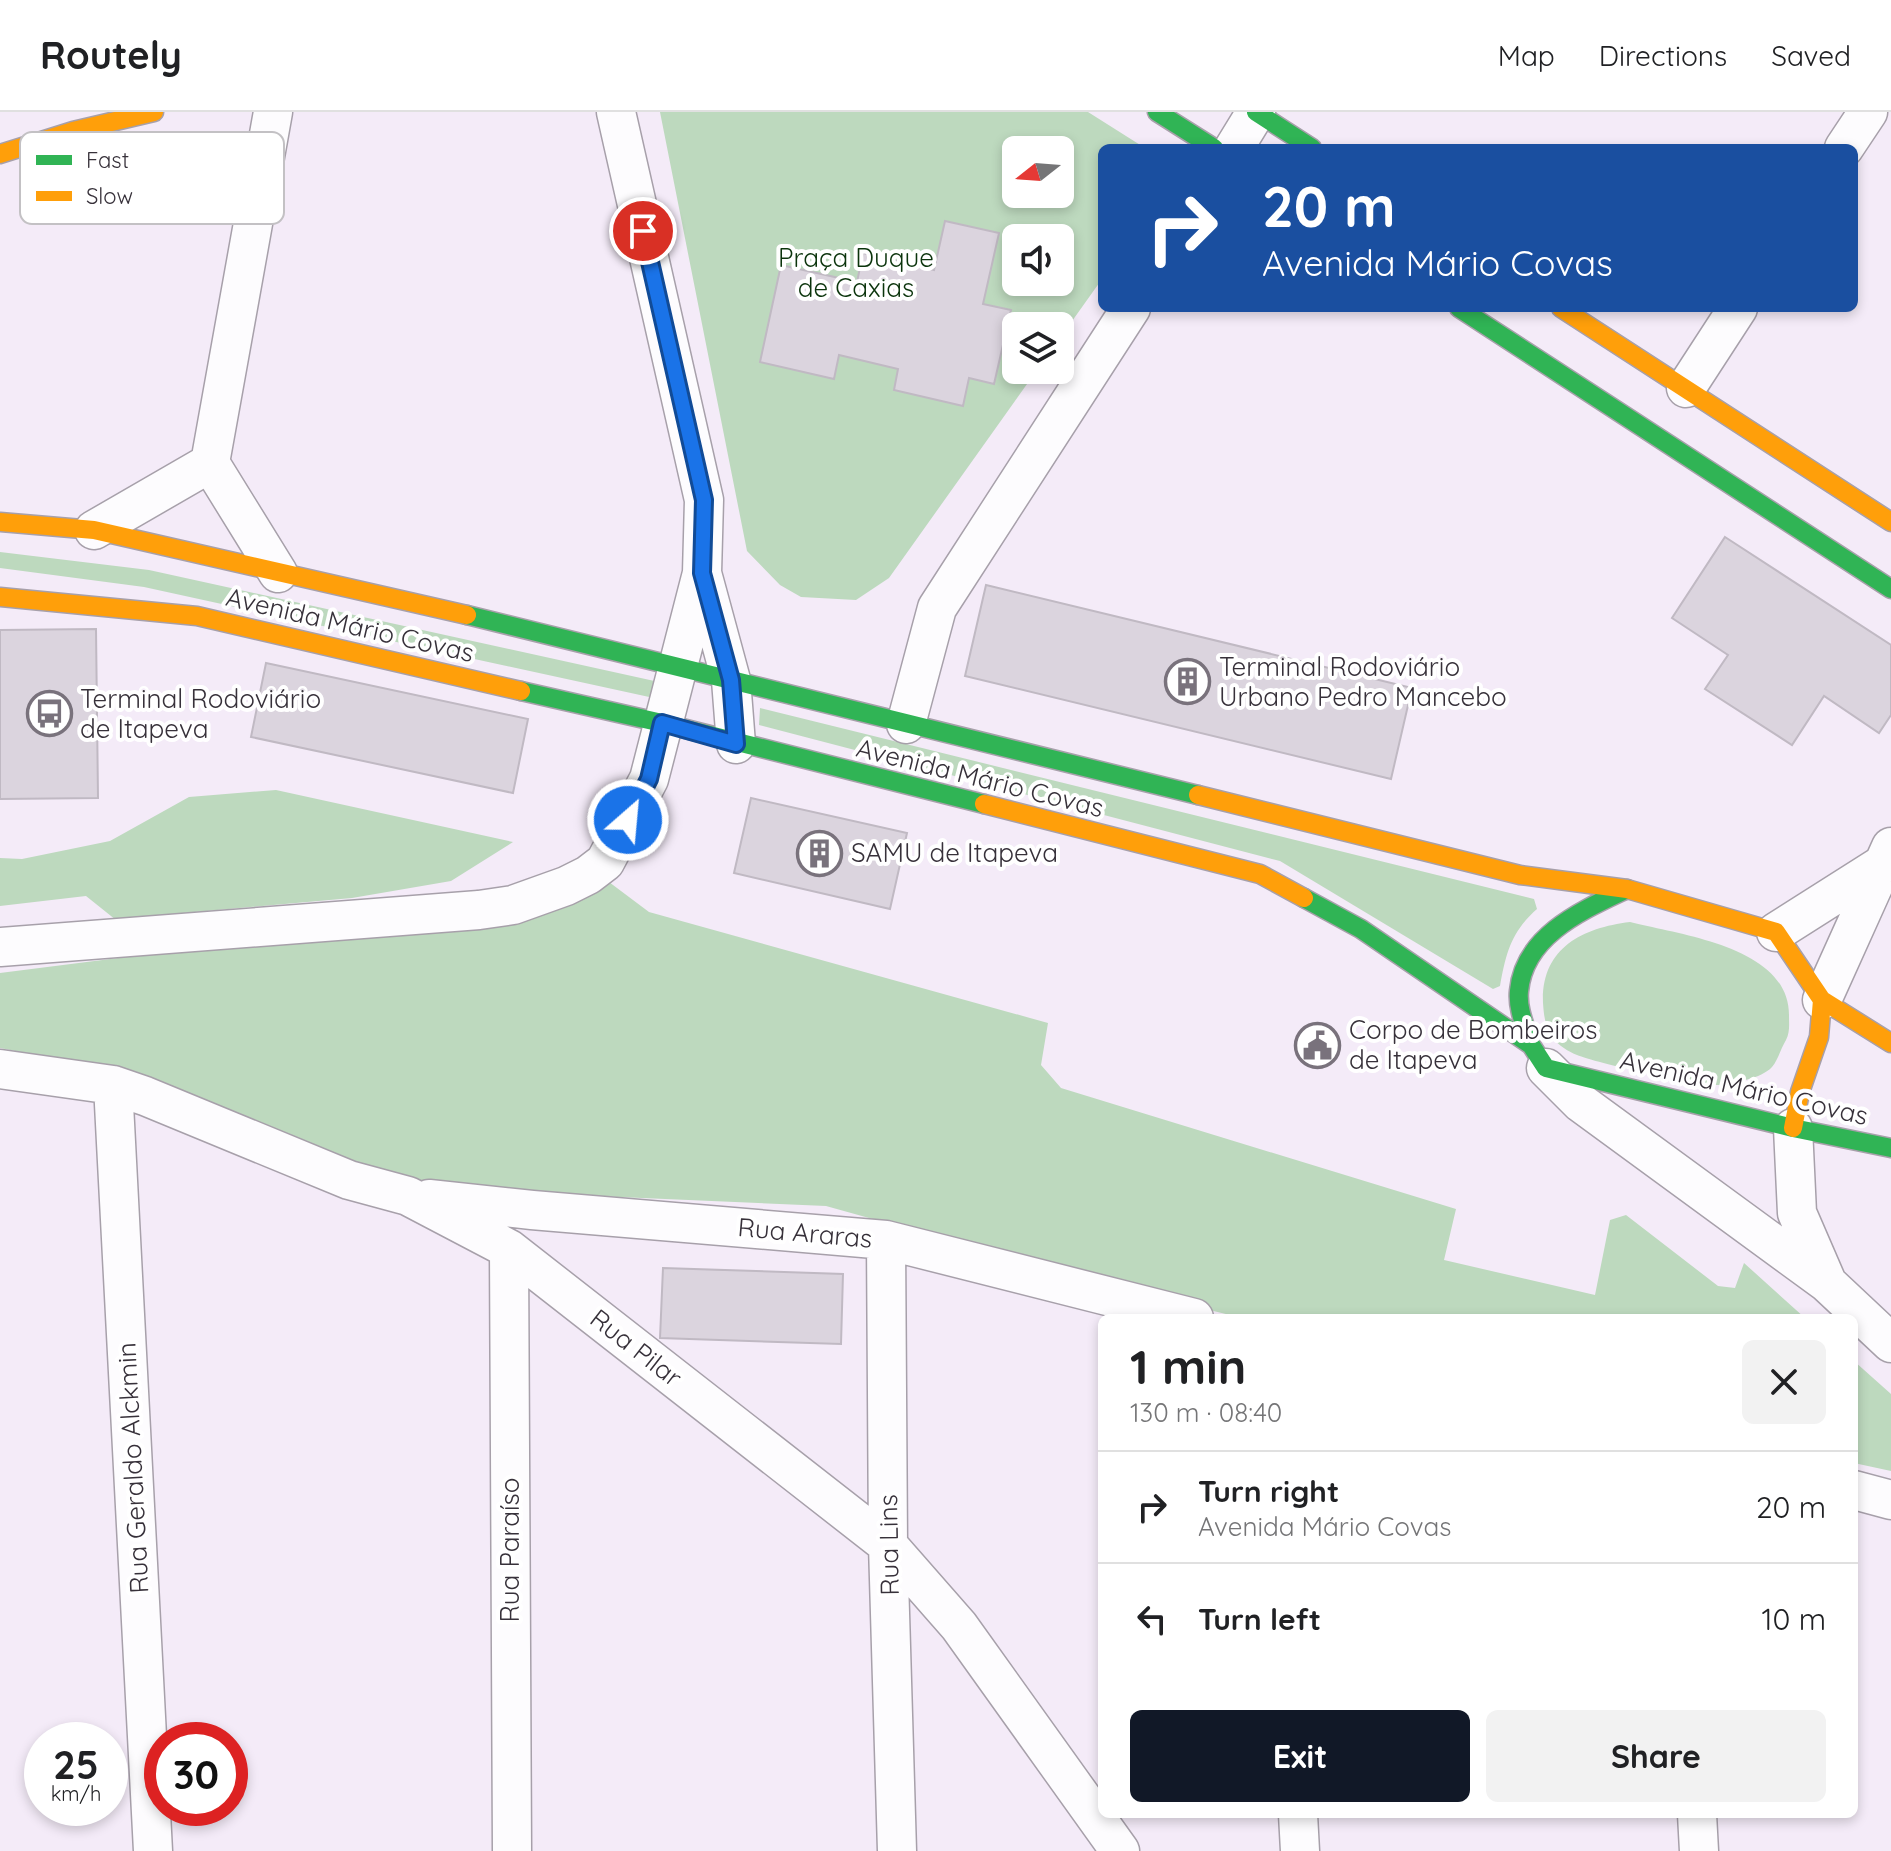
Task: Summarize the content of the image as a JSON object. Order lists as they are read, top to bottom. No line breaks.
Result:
{"streets":{"main road":["Avenida Mário Covas"],"street":["Rua Araras","Rua Pilar","Rua Geraldo Alckmin","Rua Lins","Rua Paraíso"]},"crossings":[["Rua Araras","Rua Pilar"],["Rua Araras","Rua Lins"],["Rua Pilar","Rua Geraldo Alckmin"],["Rua Pilar","Rua Lins"],["Rua Pilar","Rua Paraíso"]],"parks":["Praça Duque de Caxias"],"places":{"building":["Terminal Rodoviário Urbano Pedro Mancebo","SAMU de Itapeva"],"bus stop":["Terminal Rodoviário de Itapeva"],"public building":["Corpo de Bombeiros de Itapeva"]},"legend":["Fast","Slow"],"north":"left","page":{"header":"Routely","nav":["Map","Directions","Saved"],"turn":["20 m","Avenida Mário Covas"],"heading":["1 min","130 m · 08:40"],"list":[{"name":"Turn right","note":"Avenida Mário Covas","value":"20 m"},{"name":"Turn left","value":"10 m"}],"buttons":["Exit","Share"],"speed":"25 km/h","limit":"30"}}
